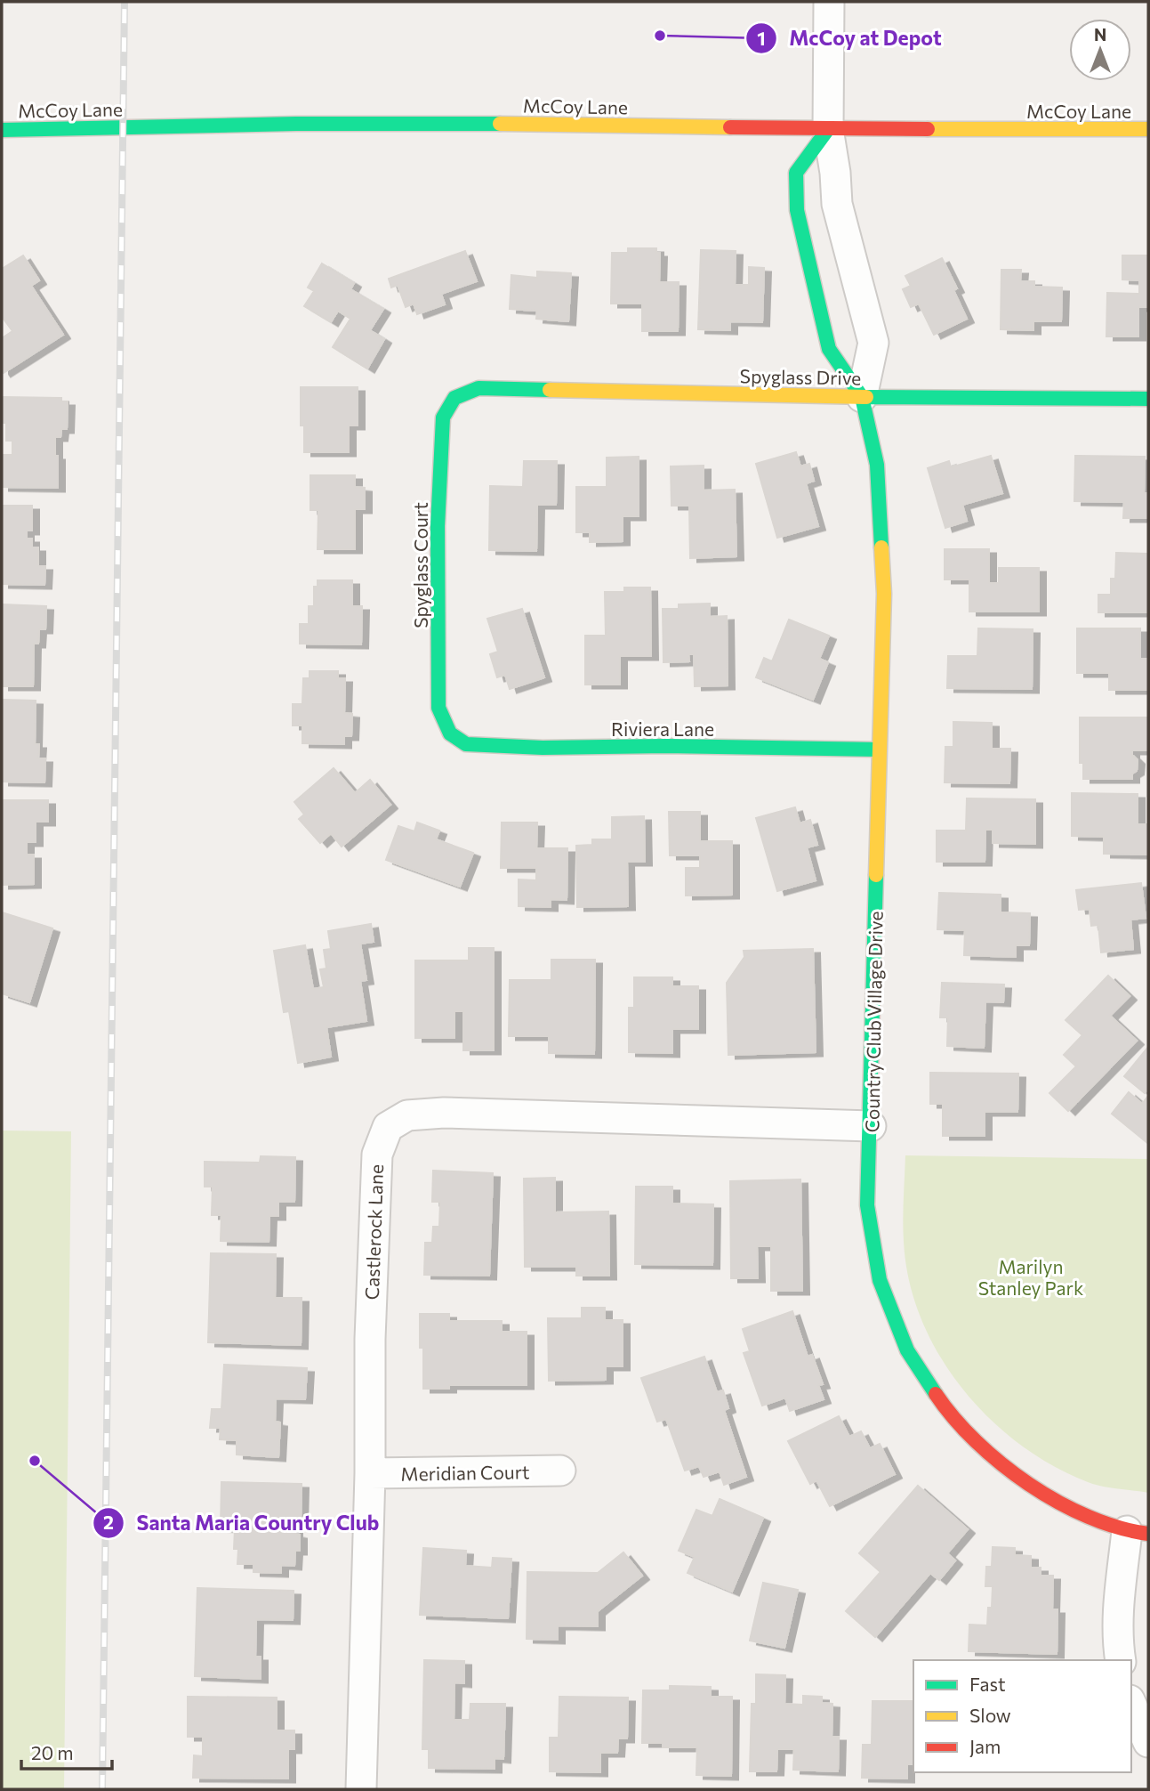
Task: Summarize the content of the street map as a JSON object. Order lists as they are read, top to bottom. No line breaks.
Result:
{"streets":{"street":["McCoy Lane","Spyglass Drive","Spyglass Court","Riviera Lane","Country Club Village Drive","Castlerock Lane","Meridian Court"]},"crossings":[["McCoy Lane","Country Club Village Drive"],["Spyglass Drive","Spyglass Court"],["Spyglass Drive","Country Club Village Drive"],["Spyglass Court","Riviera Lane"],["Riviera Lane","Country Club Village Drive"],["Country Club Village Drive","Castlerock Lane"],["Castlerock Lane","Meridian Court"]],"parks":["Marilyn Stanley Park"],"places":["McCoy at Depot","Santa Maria Country Club"],"legend":["Fast","Slow","Jam"],"scale_bar":"20 m","north":"top"}
